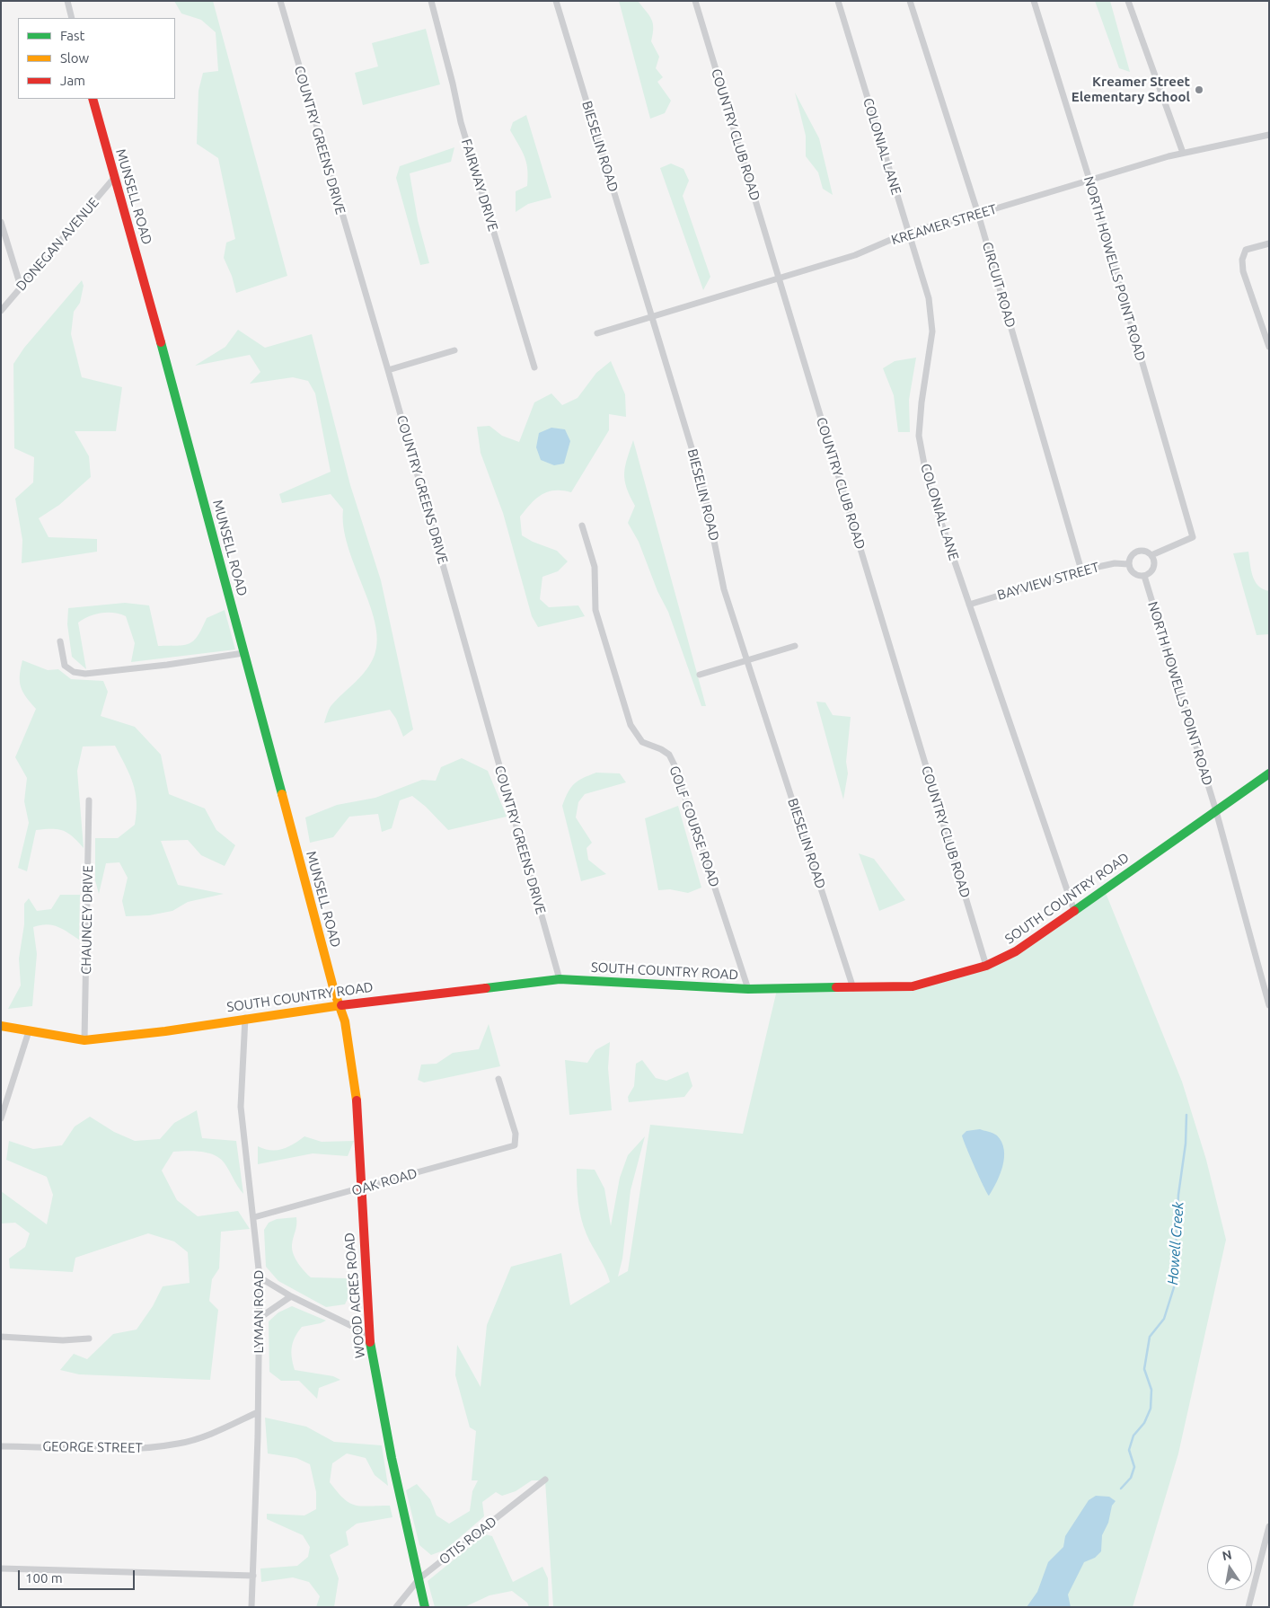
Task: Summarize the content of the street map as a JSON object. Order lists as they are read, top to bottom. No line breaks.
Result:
{"streets":{"street":["COUNTRY CLUB ROAD","COUNTRY GREENS DRIVE","BIESELIN ROAD","COLONIAL LANE","FAIRWAY DRIVE","MUNSELL ROAD","KREAMER STREET","DONEGAN AVENUE","NORTH HOWELLS POINT ROAD","CIRCUIT ROAD","BAYVIEW STREET","GOLF COURSE ROAD","SOUTH COUNTRY ROAD","CHAUNCEY DRIVE","OAK ROAD","WOOD ACRES ROAD","LYMAN ROAD","GEORGE STREET","OTIS ROAD"]},"crossings":[["COUNTRY CLUB ROAD","KREAMER STREET"],["COUNTRY CLUB ROAD","SOUTH COUNTRY ROAD"],["COUNTRY GREENS DRIVE","SOUTH COUNTRY ROAD"],["BIESELIN ROAD","KREAMER STREET"],["BIESELIN ROAD","SOUTH COUNTRY ROAD"],["COLONIAL LANE","KREAMER STREET"],["COLONIAL LANE","BAYVIEW STREET"],["COLONIAL LANE","SOUTH COUNTRY ROAD"],["MUNSELL ROAD","DONEGAN AVENUE"],["MUNSELL ROAD","SOUTH COUNTRY ROAD"],["MUNSELL ROAD","WOOD ACRES ROAD"],["KREAMER STREET","NORTH HOWELLS POINT ROAD"],["KREAMER STREET","CIRCUIT ROAD"],["NORTH HOWELLS POINT ROAD","BAYVIEW STREET"],["NORTH HOWELLS POINT ROAD","SOUTH COUNTRY ROAD"],["CIRCUIT ROAD","BAYVIEW STREET"],["GOLF COURSE ROAD","SOUTH COUNTRY ROAD"],["SOUTH COUNTRY ROAD","CHAUNCEY DRIVE"],["SOUTH COUNTRY ROAD","WOOD ACRES ROAD"],["SOUTH COUNTRY ROAD","LYMAN ROAD"],["OAK ROAD","WOOD ACRES ROAD"],["OAK ROAD","LYMAN ROAD"],["WOOD ACRES ROAD","OTIS ROAD"],["LYMAN ROAD","GEORGE STREET"]],"water":["Howell Creek"],"places":["Kreamer Street Elementary School"],"legend":["Fast","Slow","Jam"],"scale_bar":"100 m","north":"top"}
